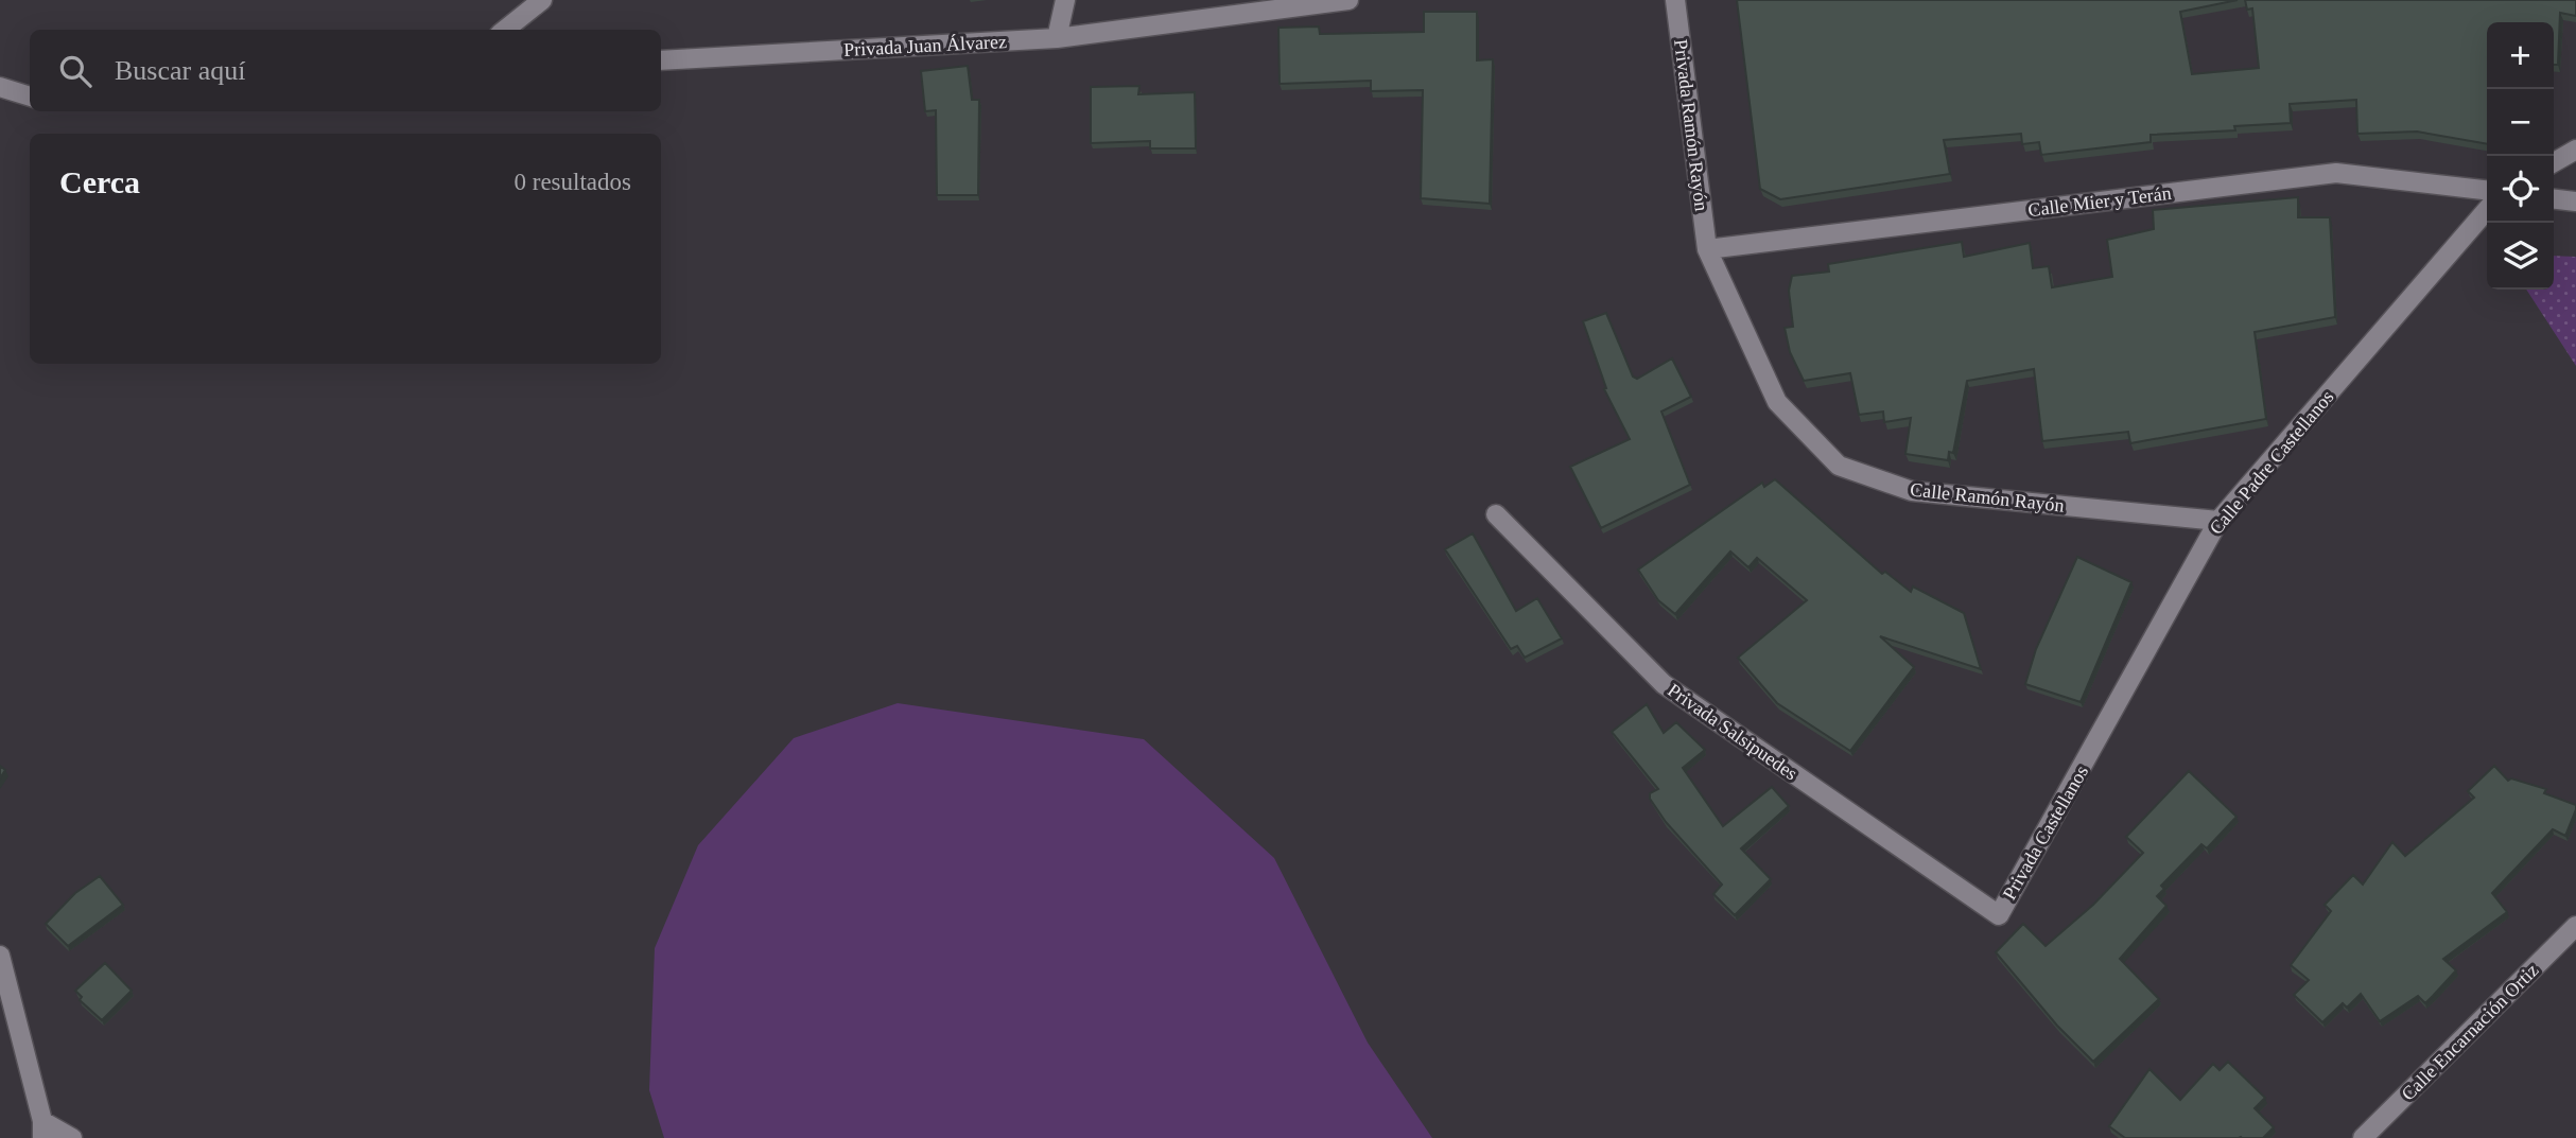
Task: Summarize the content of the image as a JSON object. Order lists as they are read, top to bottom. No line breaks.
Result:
{"streets":{"street":["Privada Juan Álvarez","Privada Ramón Rayón","Calle Mier y Terán","Calle Padre Castellanos","Calle Ramón Rayón","Privada Salsipuedes","Privada Castellanos","Calle Encarnación Ortiz"]},"crossings":[["Privada Ramón Rayón","Calle Mier y Terán"],["Privada Ramón Rayón","Calle Ramón Rayón"],["Calle Mier y Terán","Calle Ramón Rayón"],["Calle Padre Castellanos","Calle Ramón Rayón"],["Calle Padre Castellanos","Privada Castellanos"],["Privada Salsipuedes","Privada Castellanos"]],"page":{"map_buttons":["+","−"],"search":"Buscar aquí","heading":["Cerca","0 resultados"]}}
